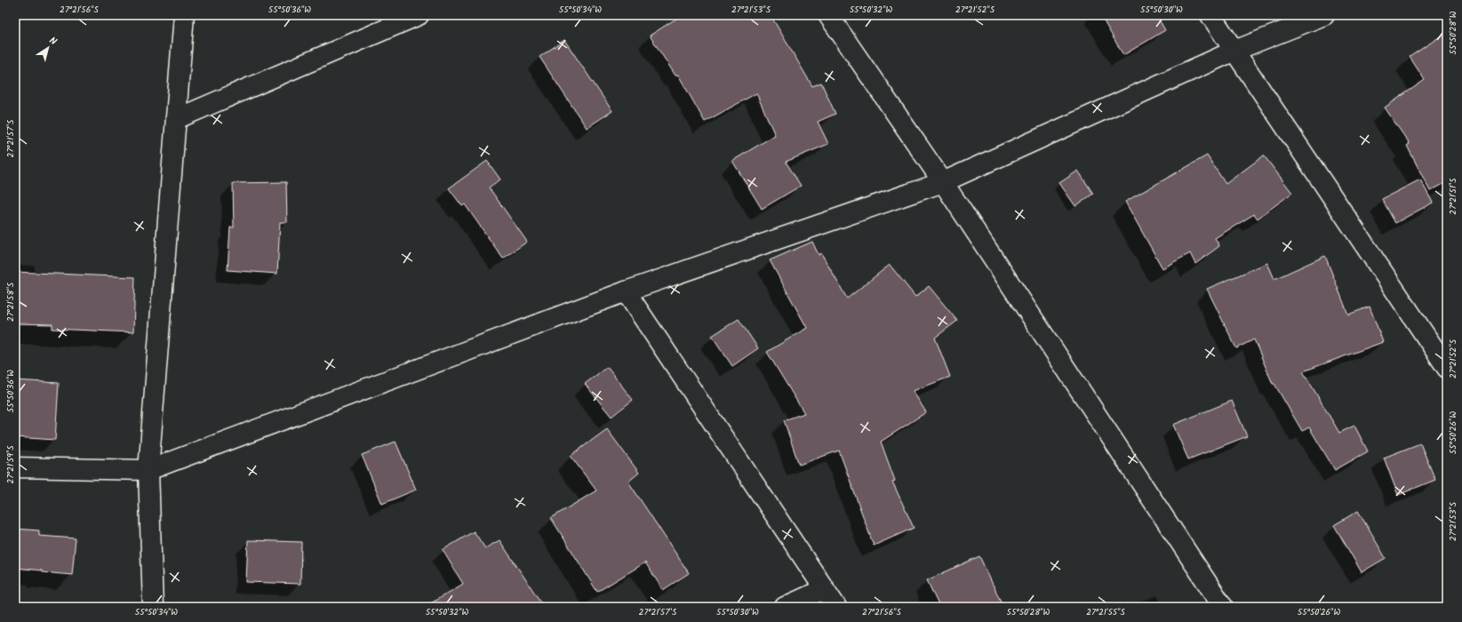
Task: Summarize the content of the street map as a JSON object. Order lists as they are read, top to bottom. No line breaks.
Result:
{"north":"top right","coordinates":["27°21'56\"S","55°50'36\"W","55°50'34\"W","27°21'53\"S","55°50'32\"W","27°21'52\"S","55°50'30\"W","55°50'28\"W","27°21'57\"S","27°21'51\"S","27°21'58\"S","55°50'26\"W","27°21'59\"S","27°21'55\"S"]}
